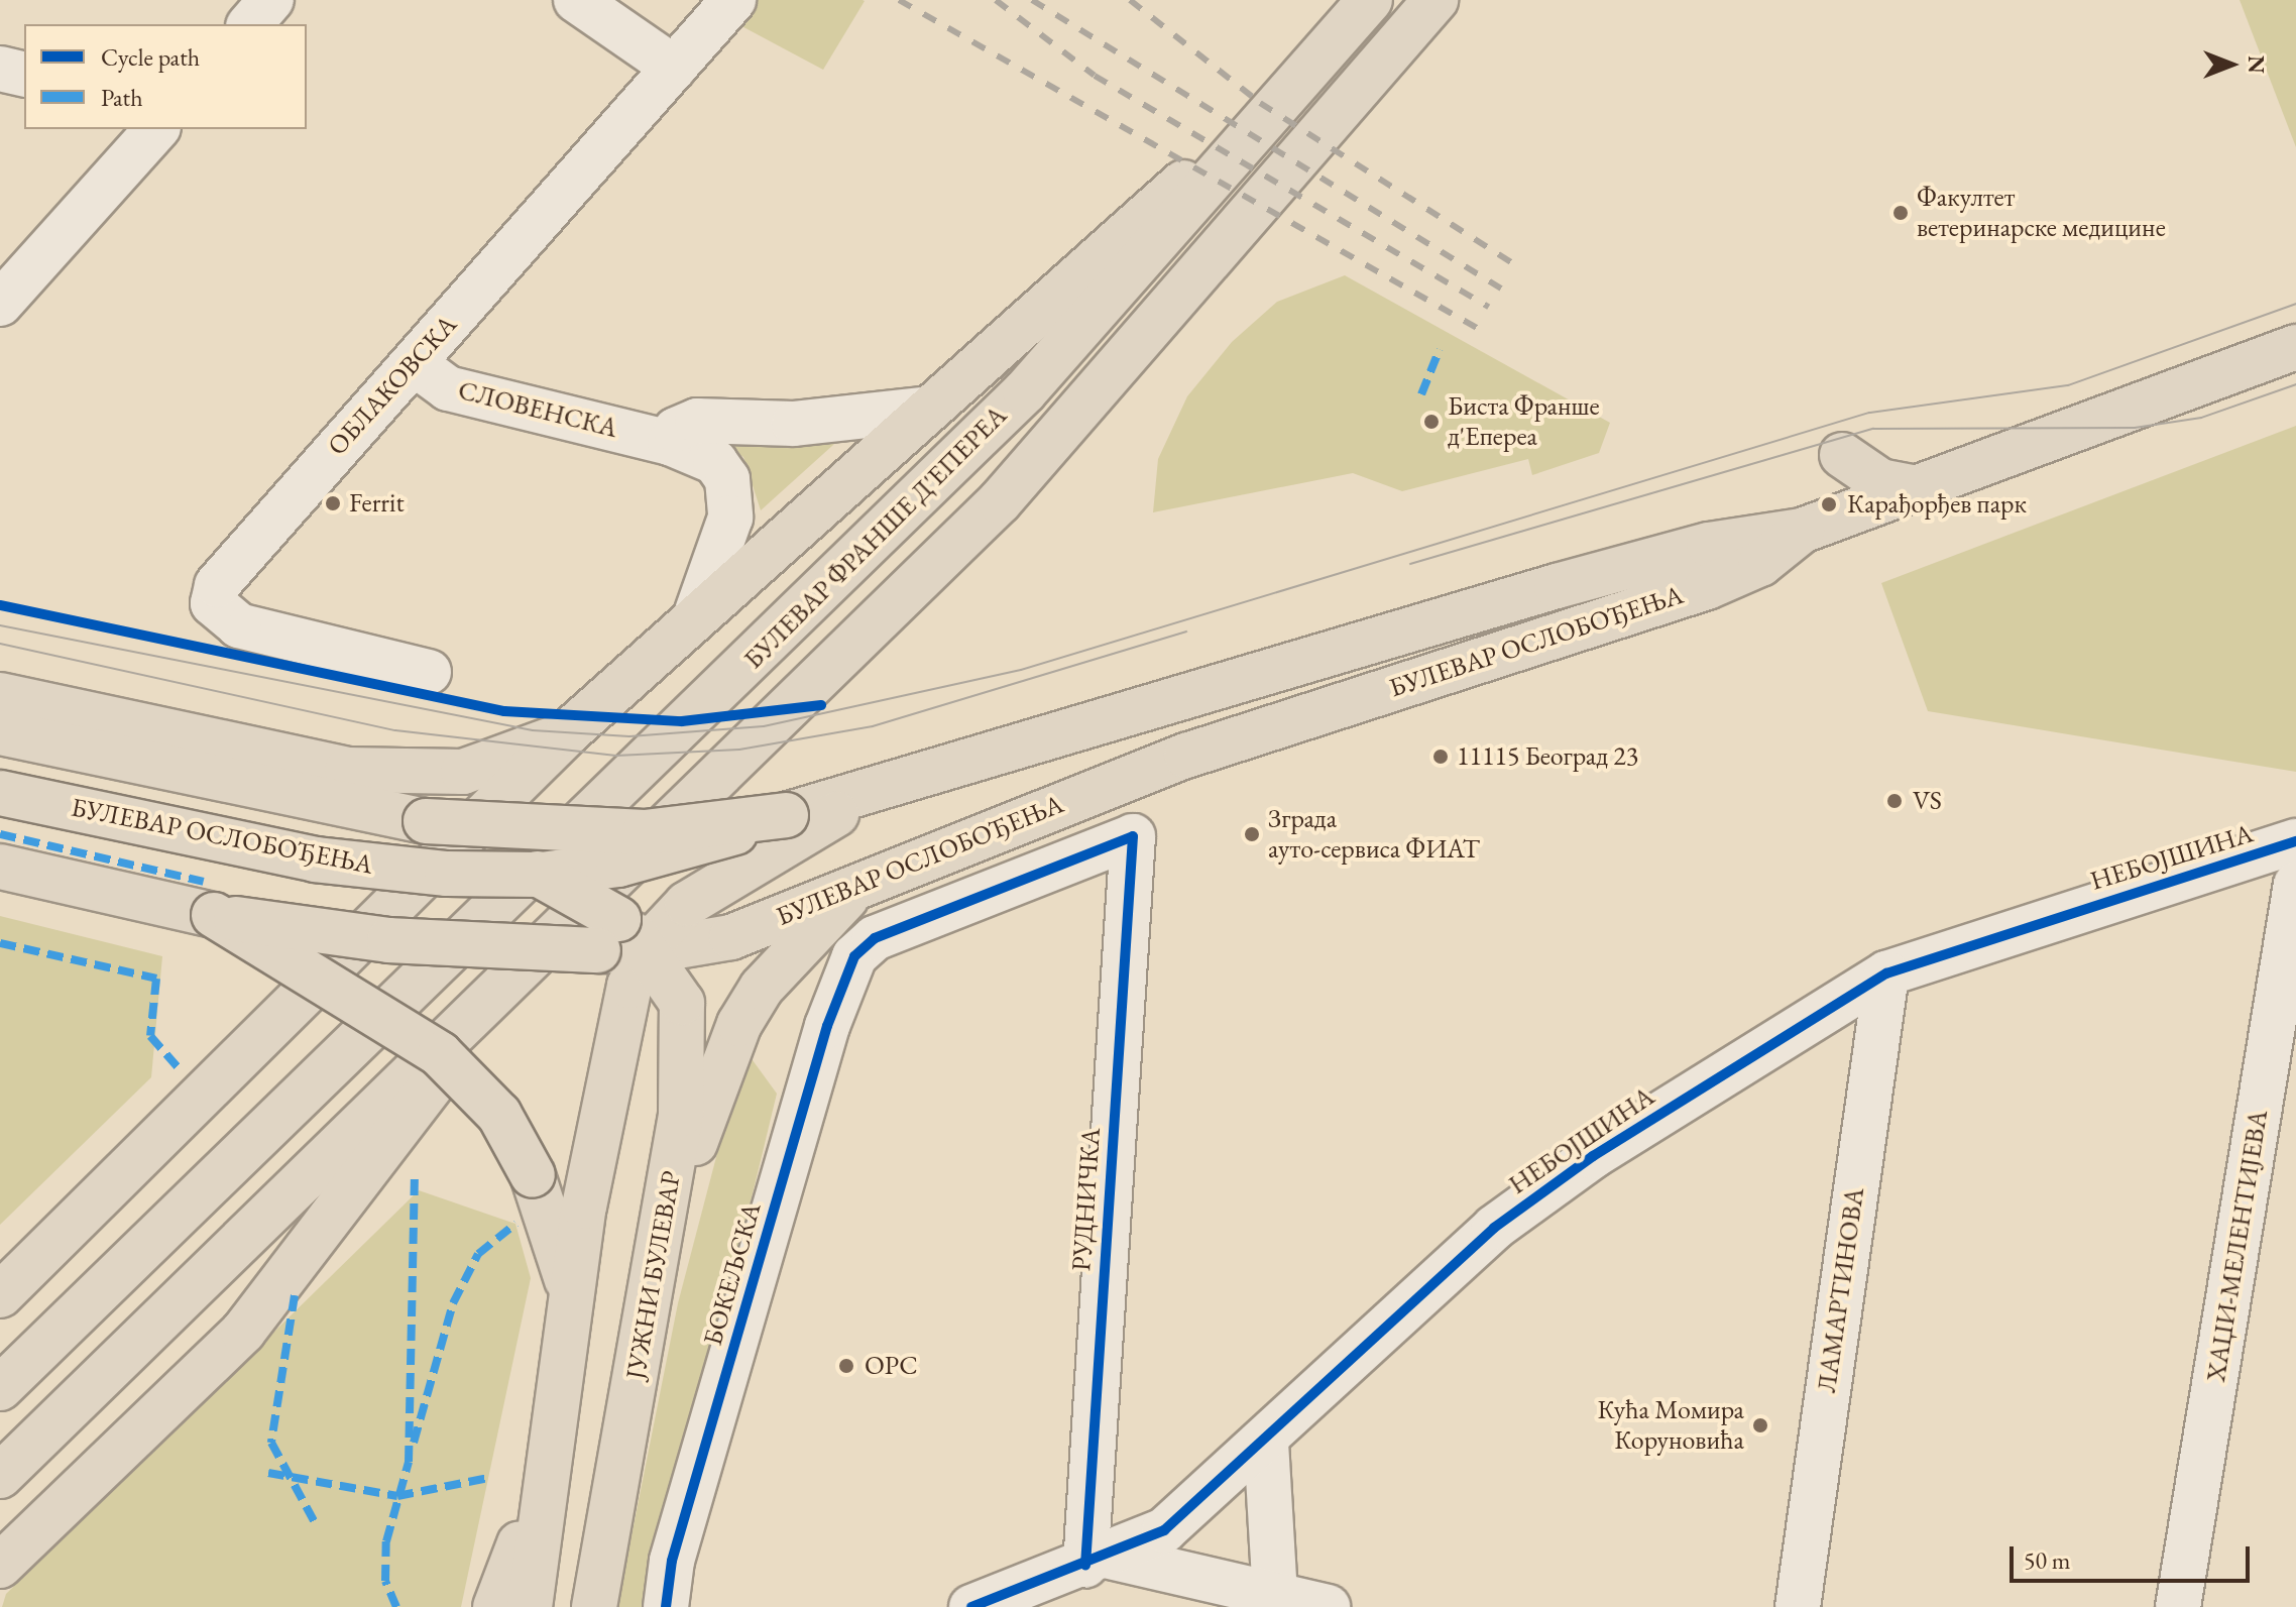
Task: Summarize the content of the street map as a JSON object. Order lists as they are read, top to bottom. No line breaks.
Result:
{"streets":{"main road":["БУЛЕВАР ФРАНШЕ Д'ЕПЕРЕА","БУЛЕВАР ОСЛОБОЂЕЊА","ЈУЖНИ БУЛЕВАР"],"street":["ОБЛАКОВСКА","СЛОВЕНСКА","НЕБОЈШИНА","РУДНИЧКА","ХАЏИ-МЕЛЕНТИЈЕВА","БОКЕЉСКА","ЛАМАРТИНОВА"]},"crossings":[["ОБЛАКОВСКА","СЛОВЕНСКА"],["БУЛЕВАР ОСЛОБОЂЕЊА","ЈУЖНИ БУЛЕВАР"],["НЕБОЈШИНА","РУДНИЧКА"],["НЕБОЈШИНА","ХАЏИ-МЕЛЕНТИЈЕВА"],["НЕБОЈШИНА","ЛАМАРТИНОВА"],["РУДНИЧКА","БОКЕЉСКА"]],"places":["Факултет ветеринарске медицине","Биста Франше д'Епереа","Ferrit","Карађорђев парк","11115 Београд 23","VS","Зграда ауто-сервиса ФИАТ","ОРС","Кућа Момира Коруновића"],"legend":["Cycle path","Path"],"scale_bar":"50 m","north":"right"}
